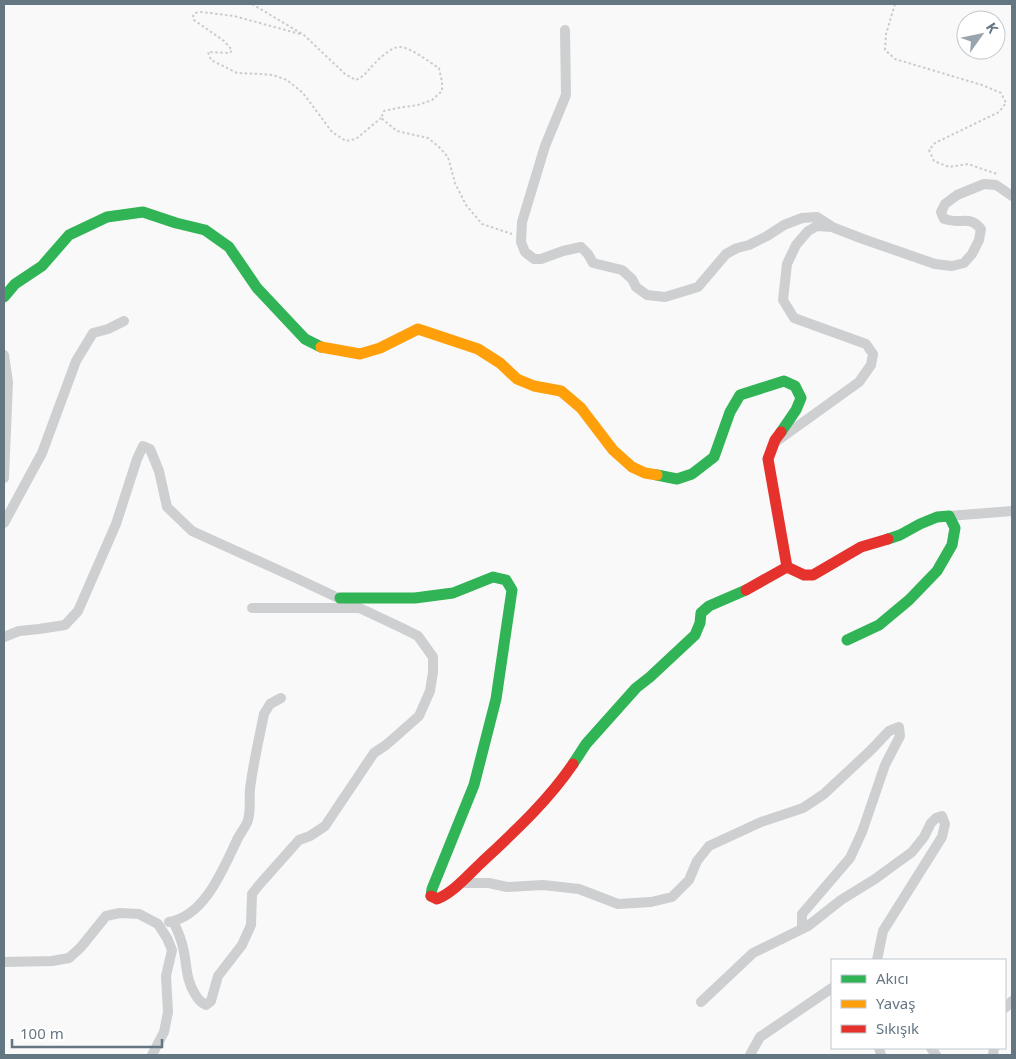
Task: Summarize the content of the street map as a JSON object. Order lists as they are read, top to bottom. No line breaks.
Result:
{"legend":["Akıcı","Yavaş","Sıkışık"],"scale_bar":"100 m","north":"top right"}
